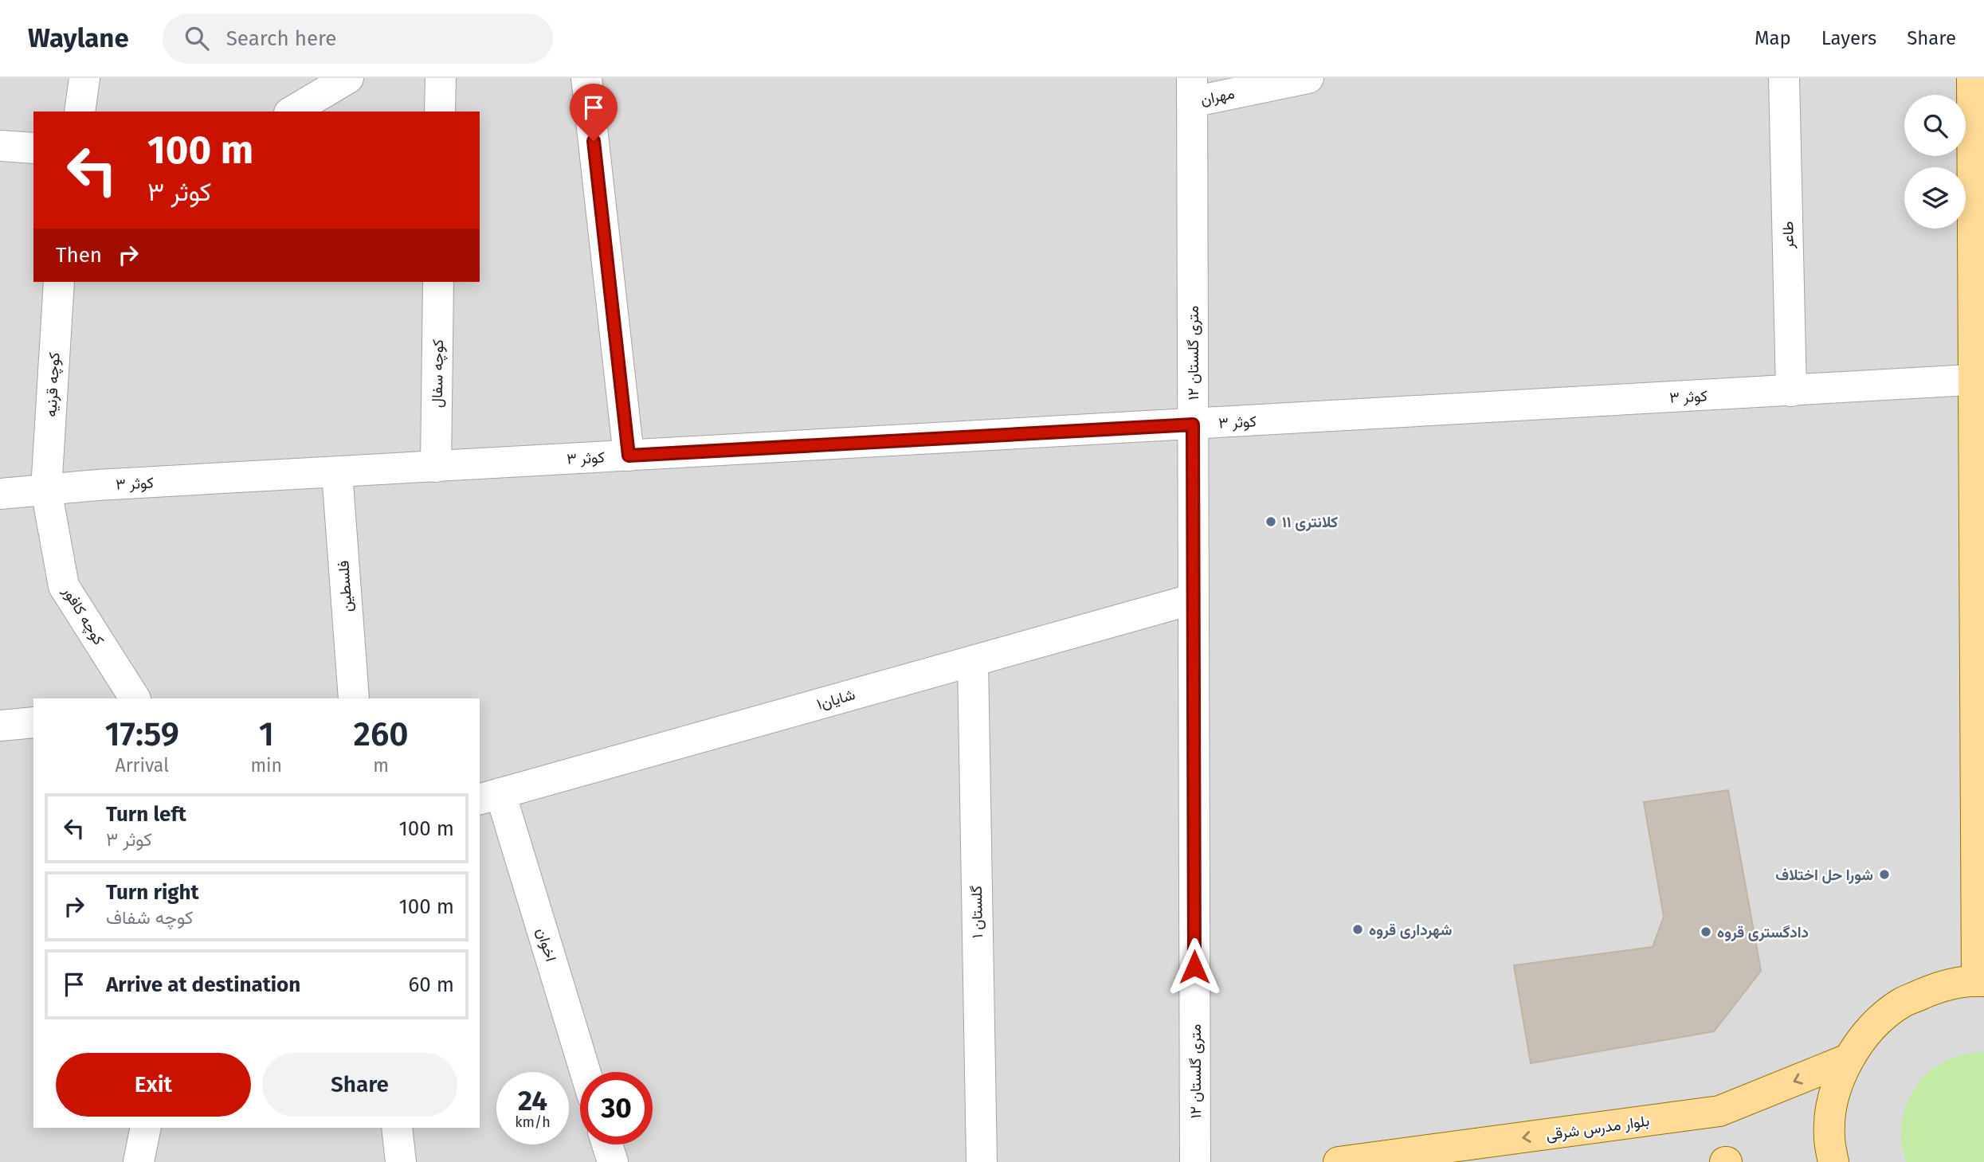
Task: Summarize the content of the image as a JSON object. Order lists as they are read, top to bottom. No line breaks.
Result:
{"streets":{"main road":["بلوار مدرس شرقی"],"street":["مهران","طاعر","۱۲ متری گلستان","کوچه سفال","کوچه قرنیه","کوثر ۳","فلسطین","کوچه کافور","شایان۱","گلستان ۱","اخوان"]},"crossings":[["مهران","۱۲ متری گلستان"],["طاعر","کوثر ۳"],["۱۲ متری گلستان","کوثر ۳"],["۱۲ متری گلستان","شایان۱"],["کوچه سفال","کوثر ۳"],["کوچه قرنیه","کوثر ۳"],["کوچه قرنیه","کوچه کافور"],["کوثر ۳","فلسطین"],["کوثر ۳","کوچه کافور"],["شایان۱","گلستان ۱"],["شایان۱","اخوان"]],"one_way":["بلوار مدرس شرقی"],"places":["کلانتری ۱۱","شورا حل اختلاف","شهرداری قروه","دادگستری قروه"],"page":{"header":"Waylane","search":"Search here","nav":["Map","Layers","Share"],"turn":["100 m","کوثر ۳"],"then":"Then","eta":["17:59","Arrival","1","min","260","m"],"list":[{"name":"Turn left","note":"کوثر ۳","value":"100 m"},{"name":"Turn right","note":"کوچه شفاف","value":"100 m"},{"name":"Arrive at destination","value":"60 m"}],"buttons":["Exit","Share"],"speed":"24 km/h","limit":"30"}}
